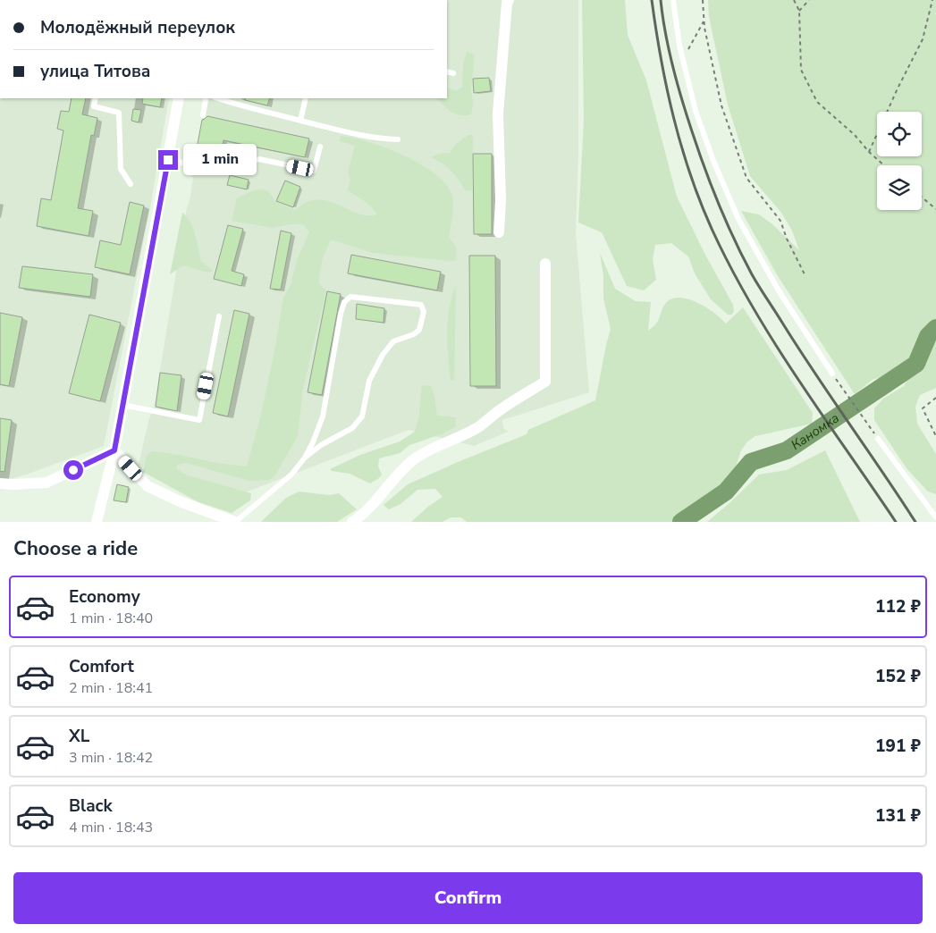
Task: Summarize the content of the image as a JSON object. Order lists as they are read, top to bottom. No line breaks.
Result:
{"water":["Каномка"],"page":{"banner":["Молодёжный переулок","улица Титова"],"bubble":"1 min","heading":"Choose a ride","list":[{"name":"Economy","note":"1 min · 18:40","value":"112 ₽"},{"name":"Comfort","note":"2 min · 18:41","value":"152 ₽"},{"name":"XL","note":"3 min · 18:42","value":"191 ₽"},{"name":"Black","note":"4 min · 18:43","value":"131 ₽"}],"buttons":"Confirm"}}
